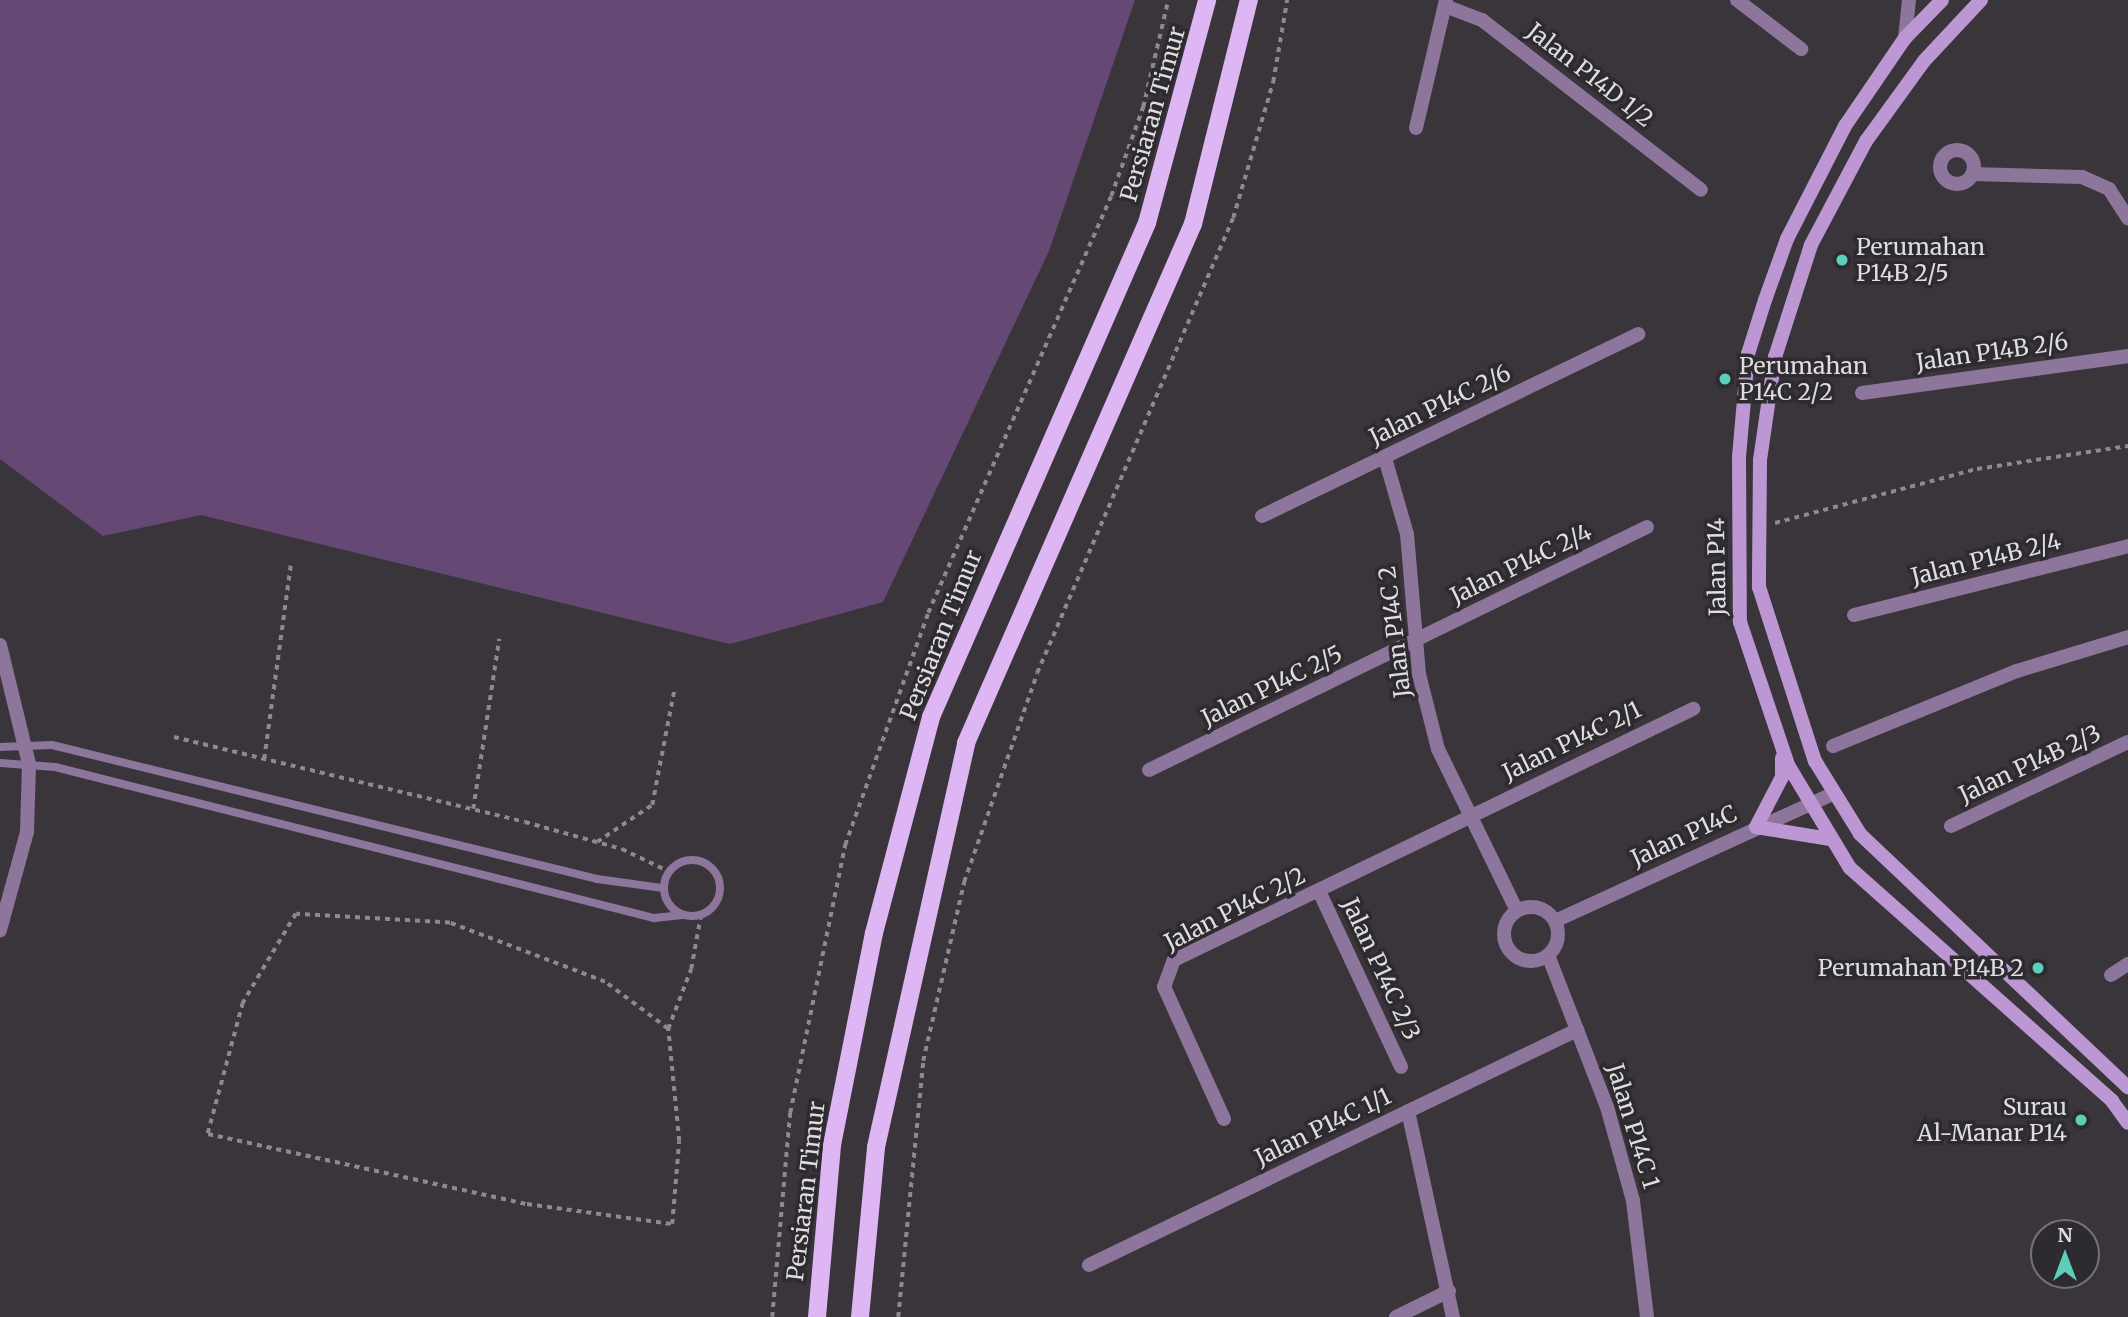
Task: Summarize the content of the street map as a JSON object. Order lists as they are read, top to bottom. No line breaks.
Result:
{"streets":{"main road":["Persiaran Timur","Jalan P14"],"street":["Jalan P14D 1/2","Jalan P14B 2/6","Jalan P14C 2/6","Jalan P14B 2/4","Jalan P14C 2/4","Jalan P14C 2","Jalan P14C 2/5","Jalan P14C 2/1","Jalan P14B 2/3","Jalan P14C","Jalan P14C 2/2","Jalan P14C 2/3","Jalan P14C 1","Jalan P14C 1/1"]},"crossings":[["Jalan P14C 2/6","Jalan P14C 2"],["Jalan P14C 2/4","Jalan P14C 2"],["Jalan P14C 2/4","Jalan P14C 2/5"],["Jalan P14","Jalan P14C"],["Jalan P14C 2","Jalan P14C 2/5"],["Jalan P14C 2","Jalan P14C 2/1"],["Jalan P14C 2","Jalan P14C"],["Jalan P14C 2","Jalan P14C 2/2"],["Jalan P14C 2","Jalan P14C 1"],["Jalan P14C 2/1","Jalan P14C 2/2"],["Jalan P14C","Jalan P14C 1"],["Jalan P14C 2/2","Jalan P14C 2/3"],["Jalan P14C 1","Jalan P14C 1/1"]],"places":["Perumahan P14B 2/5","Perumahan P14C 2/2","Perumahan P14B 2","Surau Al-Manar P14"],"north":"top"}
